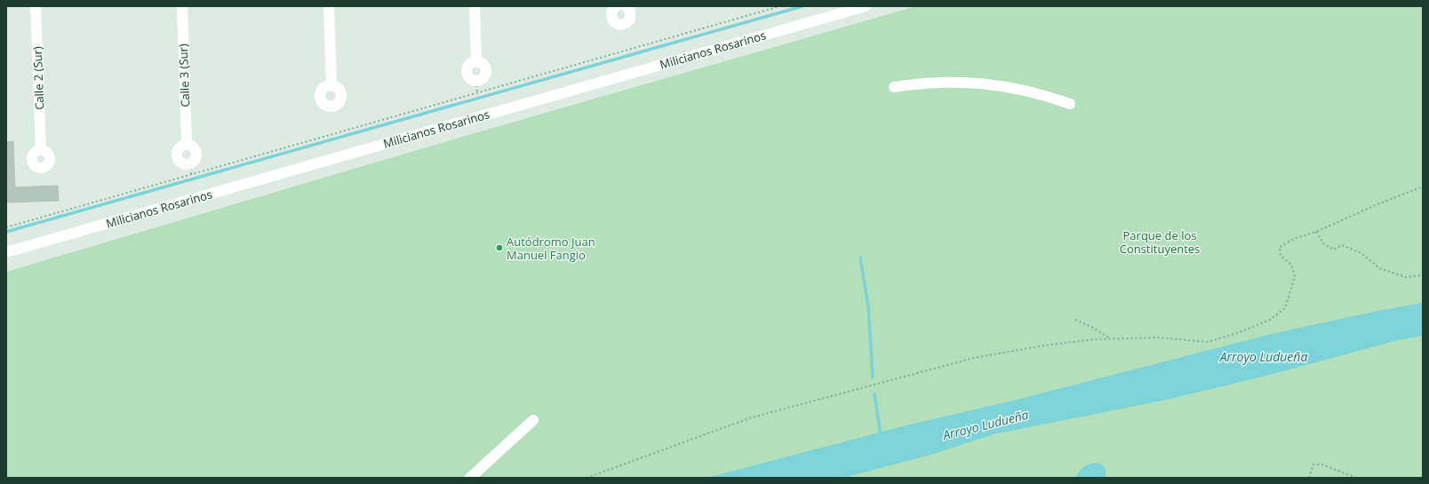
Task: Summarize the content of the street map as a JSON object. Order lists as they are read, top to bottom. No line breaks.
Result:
{"streets":{"street":["Milicianos Rosarinos","Calle 3 (Sur)","Calle 2 (Sur)"]},"water":["Arroyo Ludueña"],"parks":["Parque de los Constituyentes"],"places":["Autódromo Juan Manuel Fangio"]}
